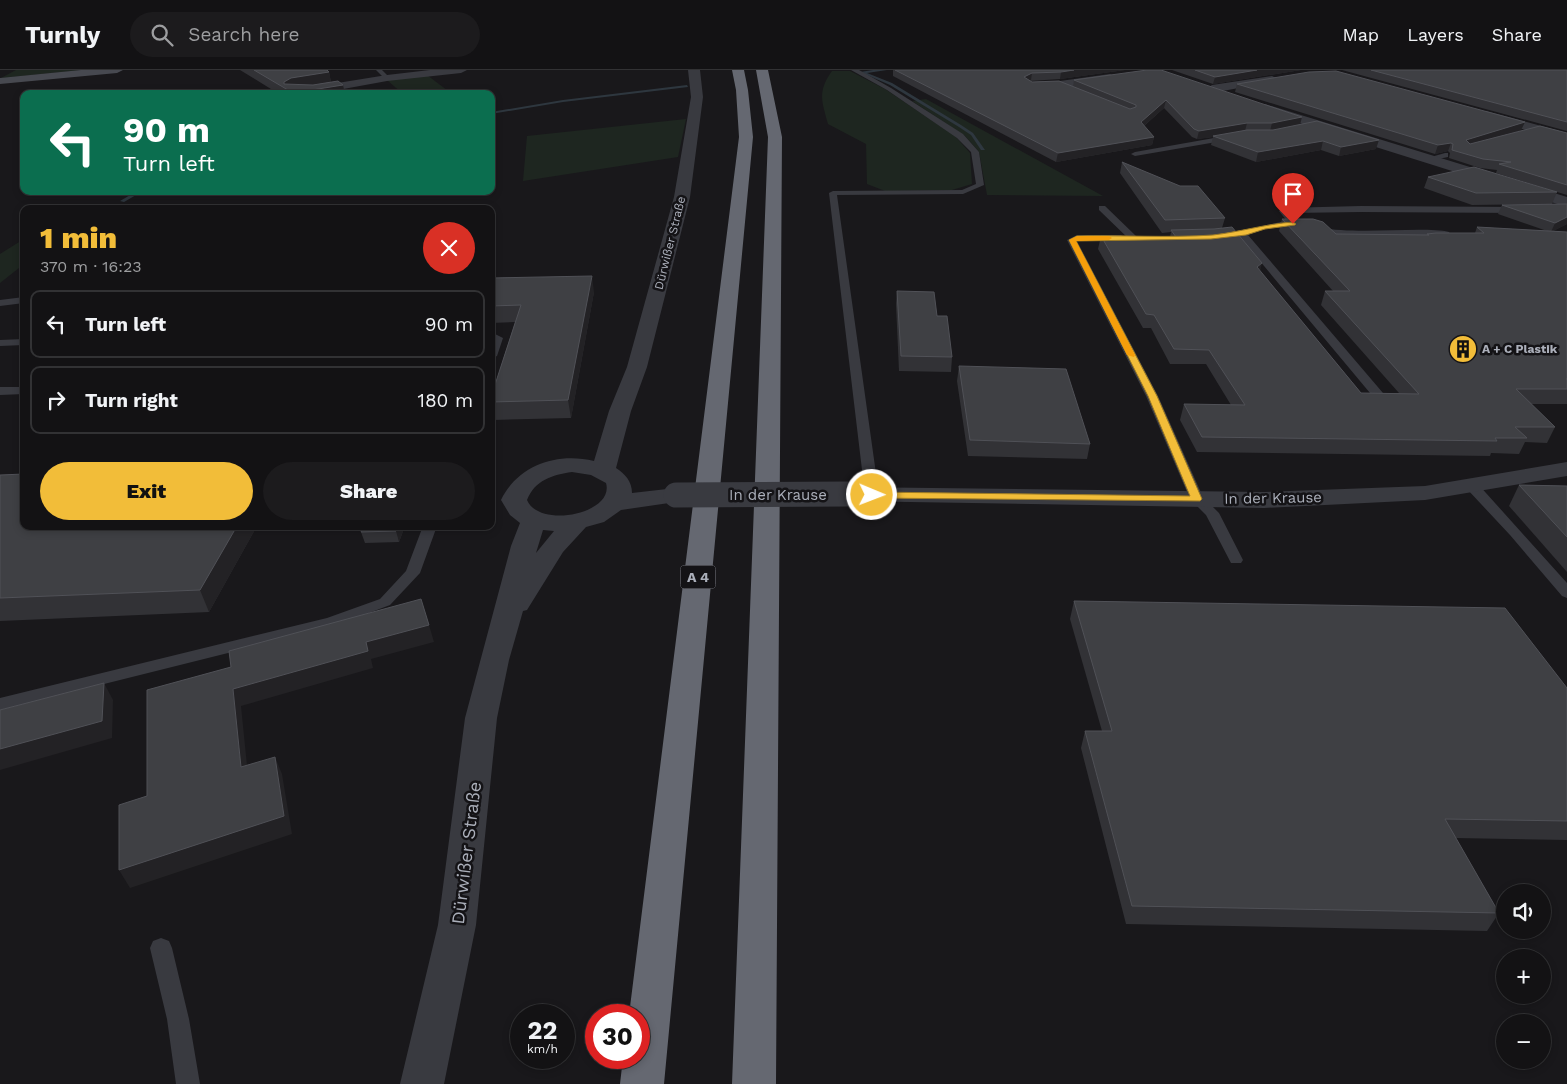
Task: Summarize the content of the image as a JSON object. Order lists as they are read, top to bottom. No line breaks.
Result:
{"streets":{"highway":["A 4"],"street":["Dürwißer Straße","In der Krause"]},"crossings":[["Dürwißer Straße","In der Krause"]],"places":{"building":["A + C Plastik"]},"page":{"header":"Turnly","search":"Search here","nav":["Map","Layers","Share"],"turn":["90 m","Turn left"],"heading":["1 min","370 m · 16:23"],"list":[{"name":"Turn left","value":"90 m"},{"name":"Turn right","value":"180 m"}],"buttons":["Exit","Share"],"map_buttons":["+","−"],"speed":"22 km/h","limit":"30"}}
